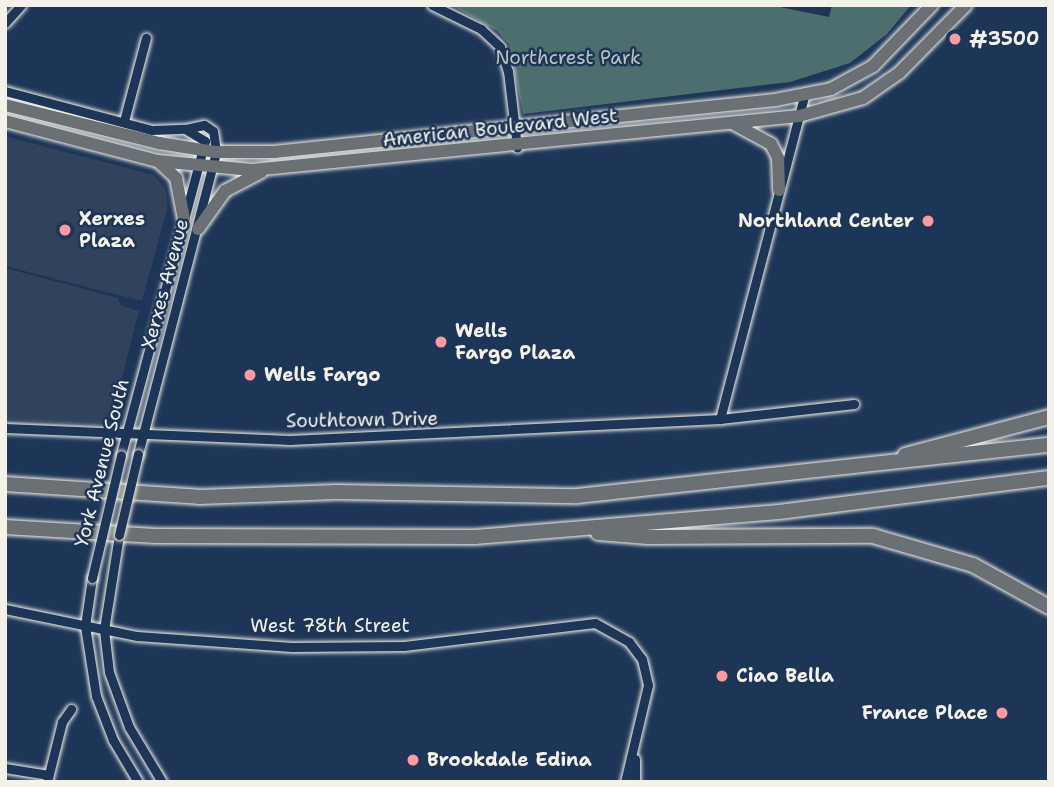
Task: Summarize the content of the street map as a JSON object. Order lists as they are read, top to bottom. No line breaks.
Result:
{"streets":{"main road":["American Boulevard West"],"street":["Xerxes Avenue","Southtown Drive","York Avenue South","West 78th Street"]},"crossings":[["American Boulevard West","Xerxes Avenue"],["American Boulevard West","York Avenue South"],["Xerxes Avenue","Southtown Drive"],["Xerxes Avenue","York Avenue South"],["Xerxes Avenue","West 78th Street"],["Southtown Drive","York Avenue South"],["York Avenue South","West 78th Street"]],"parks":["Northcrest Park"],"places":["#3500","Northland Center","Xerxes Plaza","Wells Fargo Plaza","Wells Fargo","Ciao Bella","France Place","Brookdale Edina"]}
